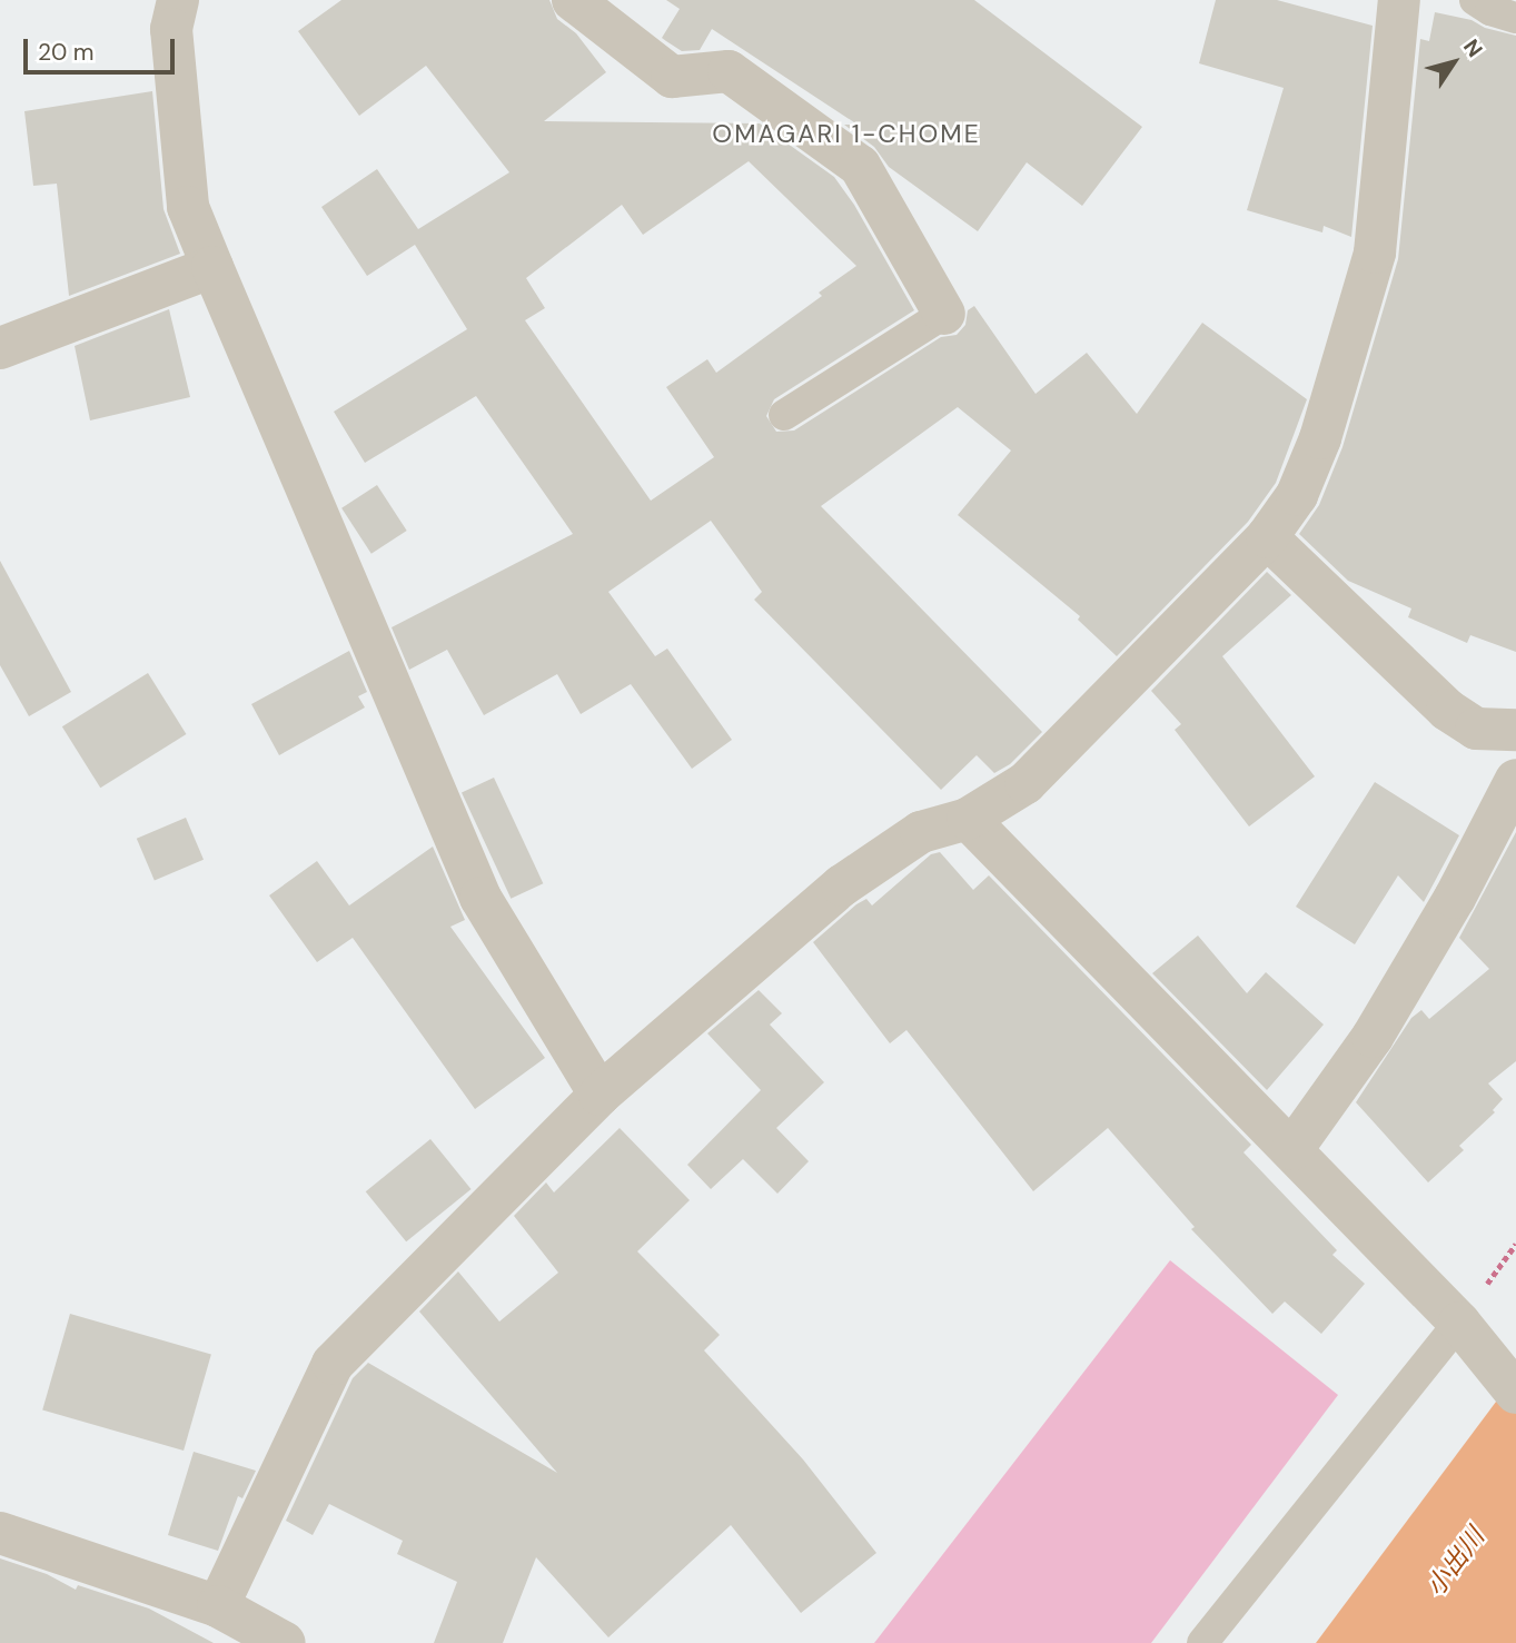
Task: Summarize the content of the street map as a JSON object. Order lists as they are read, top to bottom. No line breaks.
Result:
{"districts":["OMAGARI 1-CHOME"],"water":["小出川"],"scale_bar":"20 m","north":"top right"}
